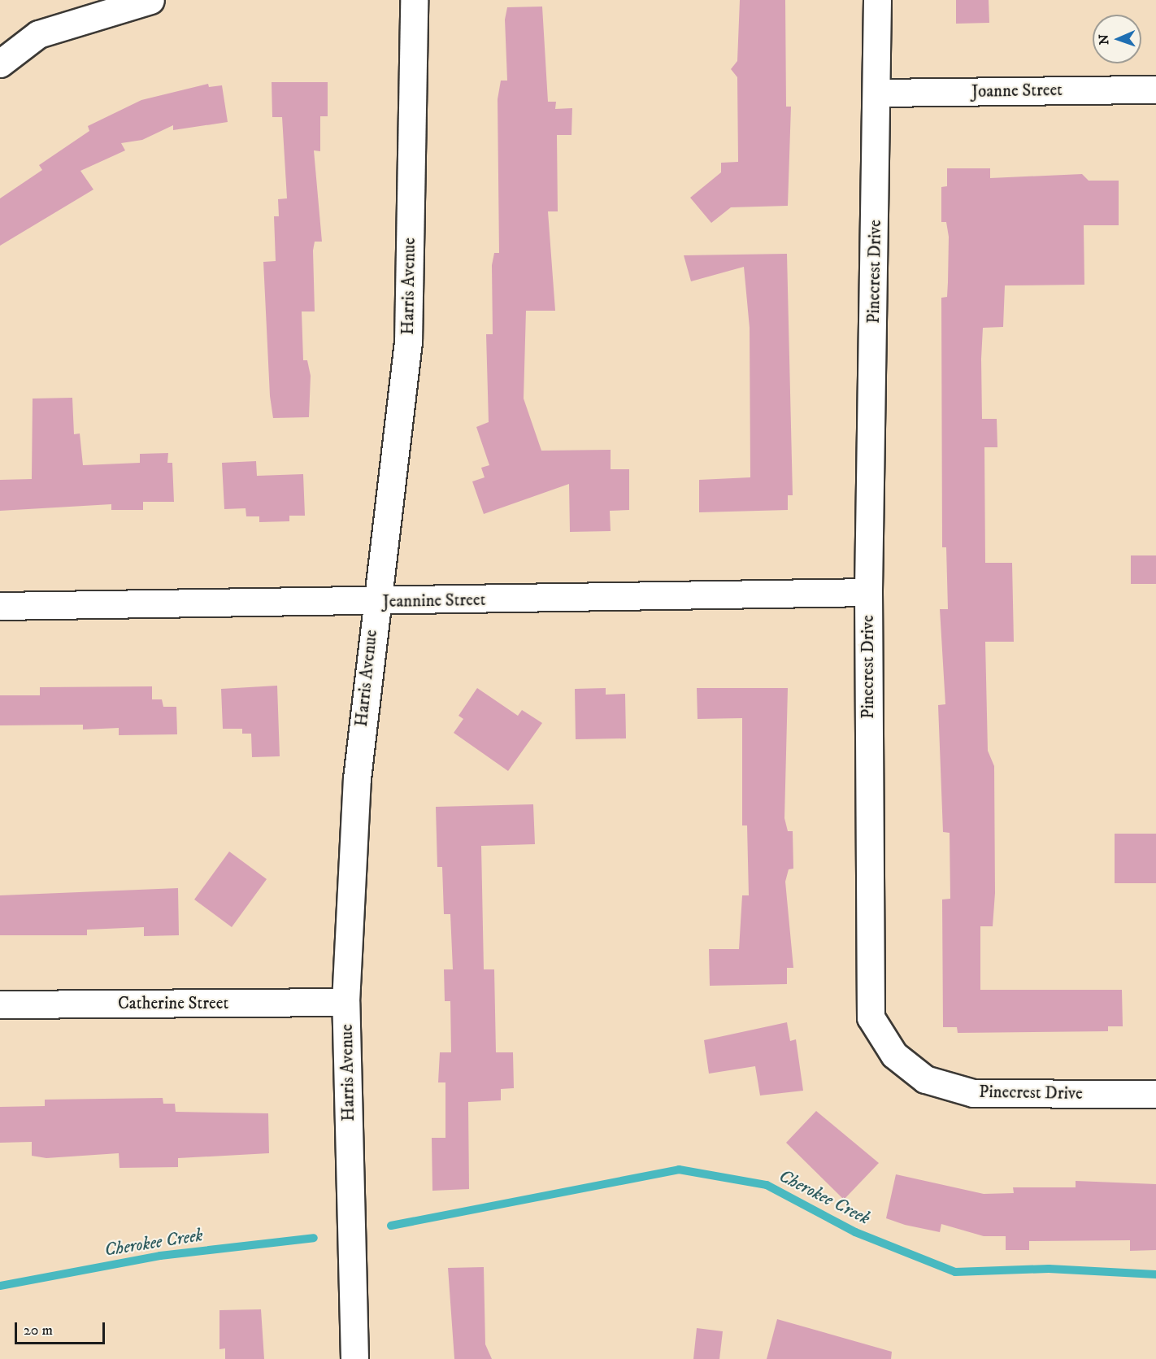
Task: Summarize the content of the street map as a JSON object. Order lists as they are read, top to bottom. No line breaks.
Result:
{"streets":{"street":["Joanne Street","Pinecrest Drive","Harris Avenue","Jeannine Street","Catherine Street"]},"crossings":[["Joanne Street","Pinecrest Drive"],["Pinecrest Drive","Jeannine Street"],["Harris Avenue","Jeannine Street"],["Harris Avenue","Catherine Street"]],"water":["Cherokee Creek"],"scale_bar":"20 m","north":"left"}
